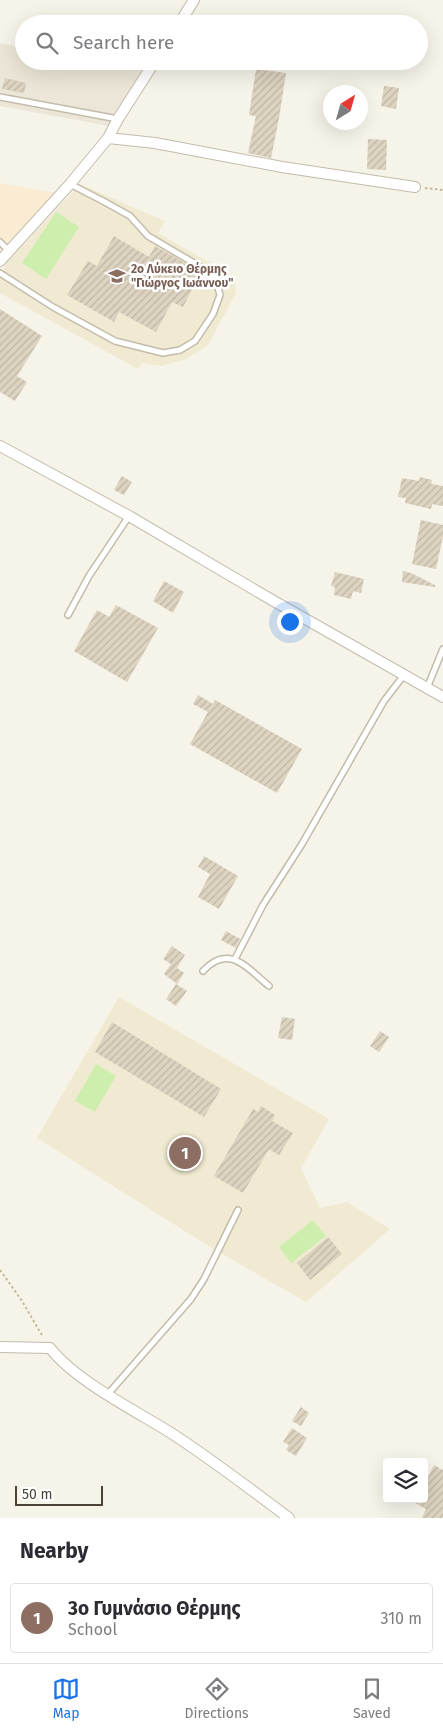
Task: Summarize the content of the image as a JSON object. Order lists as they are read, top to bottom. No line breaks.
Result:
{"places":{"school or university":["2ο Λύκειο Θέρμης \"Γιώργος Ιωάννου\""]},"scale_bar":"50 m","north":"top right","page":{"search":"Search here","pins":"1","scale":"50 m","heading":"Nearby","list":[{"mark":"1","name":"3ο Γυμνάσιο Θέρμης","note":"School","value":"310 m"}],"nav":["Map","Directions","Saved"]}}
